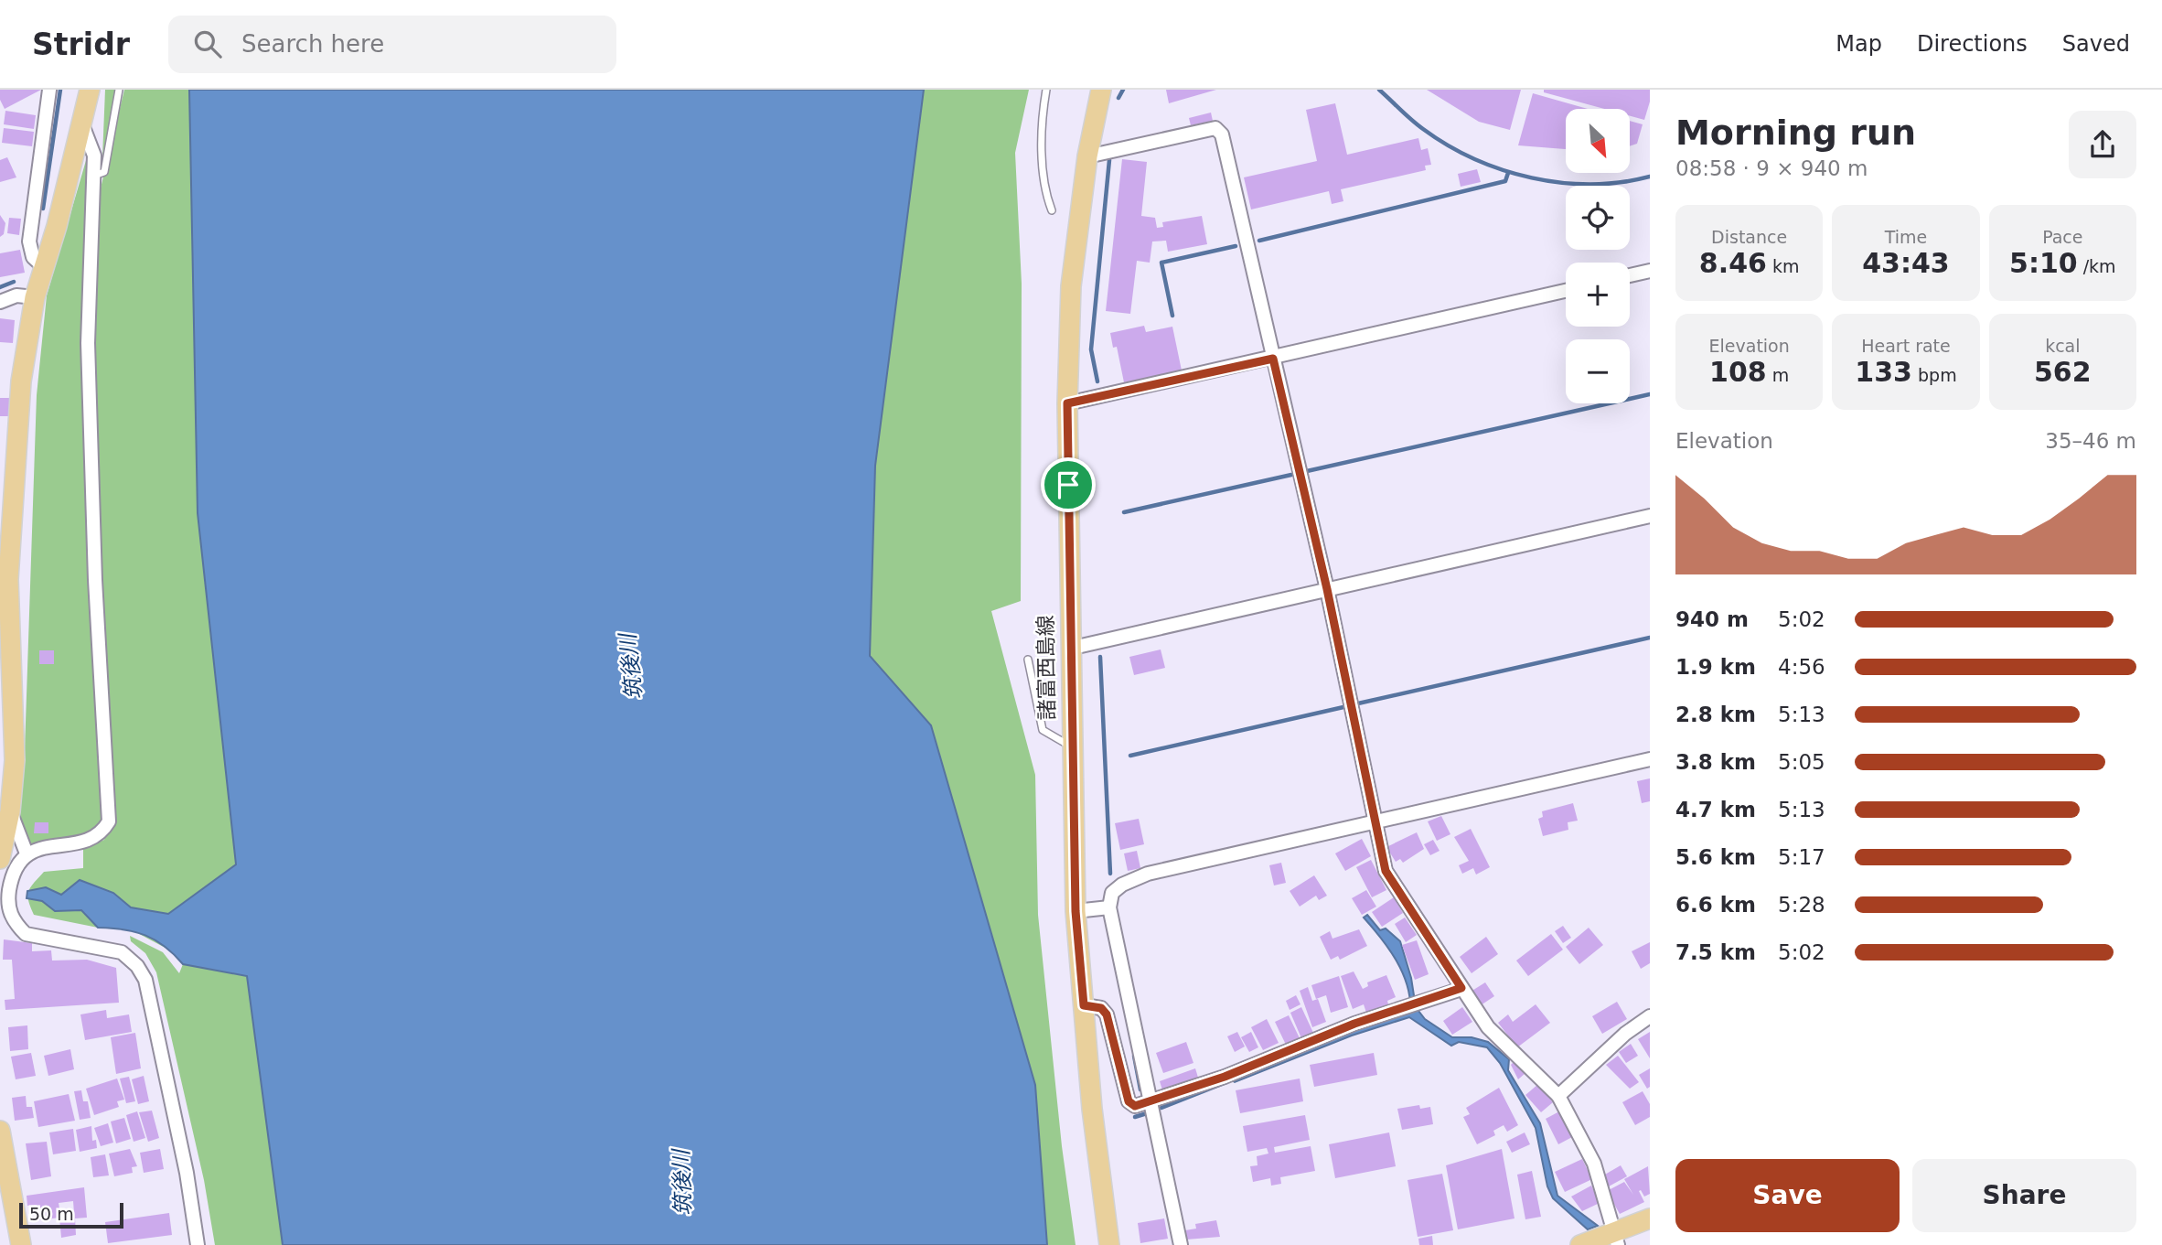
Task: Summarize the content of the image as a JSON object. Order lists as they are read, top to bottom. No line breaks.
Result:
{"streets":{"main road":["諸富西島線"]},"water":["筑後川"],"scale_bar":"50 m","north":"bottom right","page":{"header":"Stridr","search":"Search here","nav":["Map","Directions","Saved"],"heading":["Morning run","08:58 · 9 × 940 m"],"map_buttons":["+","−"],"stats":[["Distance","8.46 km"],["Time","43:43"],["Pace","5:10 /km"],["Elevation","108 m"],["Heart rate","133 bpm"],["kcal","562"]],"chart":["Elevation","35–46 m"],"list":[{"name":"940 m","note":"5:02"},{"name":"1.9 km","note":"4:56"},{"name":"2.8 km","note":"5:13"},{"name":"3.8 km","note":"5:05"},{"name":"4.7 km","note":"5:13"},{"name":"5.6 km","note":"5:17"},{"name":"6.6 km","note":"5:28"},{"name":"7.5 km","note":"5:02"}],"buttons":["Save","Share"],"scale":"50 m"}}
